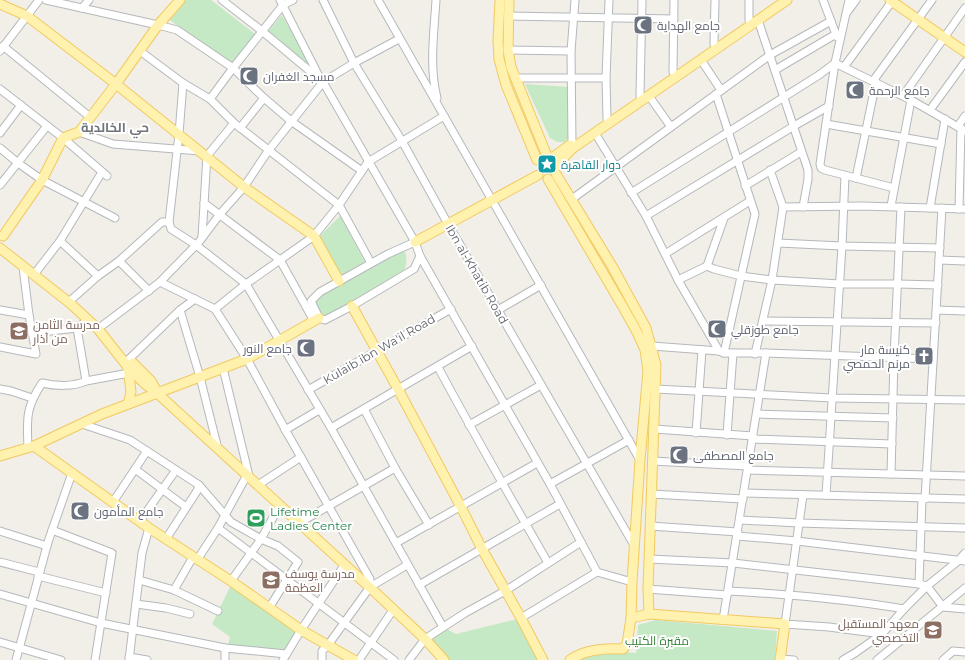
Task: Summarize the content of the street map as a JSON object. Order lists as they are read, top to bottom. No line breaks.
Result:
{"streets":{"street":["Ibn al-Khatib Road","Kulaib ibn Wa'il Road"]},"districts":["حي الخالدية"],"parks":["مقبرة الكتيب"],"places":{"mosque":["جامع الهداية","مسجد الغفران","جامع الرحمة","جامع طوزقلي","جامع النور","جامع المصطفى","جامع المأمون"],"place":["دوار القاهرة"],"school or university":["مدرسة الثامن من آذار","مدرسة يوسف العظمة","معهد المستقبل التخصصي"],"church":["كنيسة مار مرنم الحمصي"],"sports":["Lifetime Ladies Center"]}}
